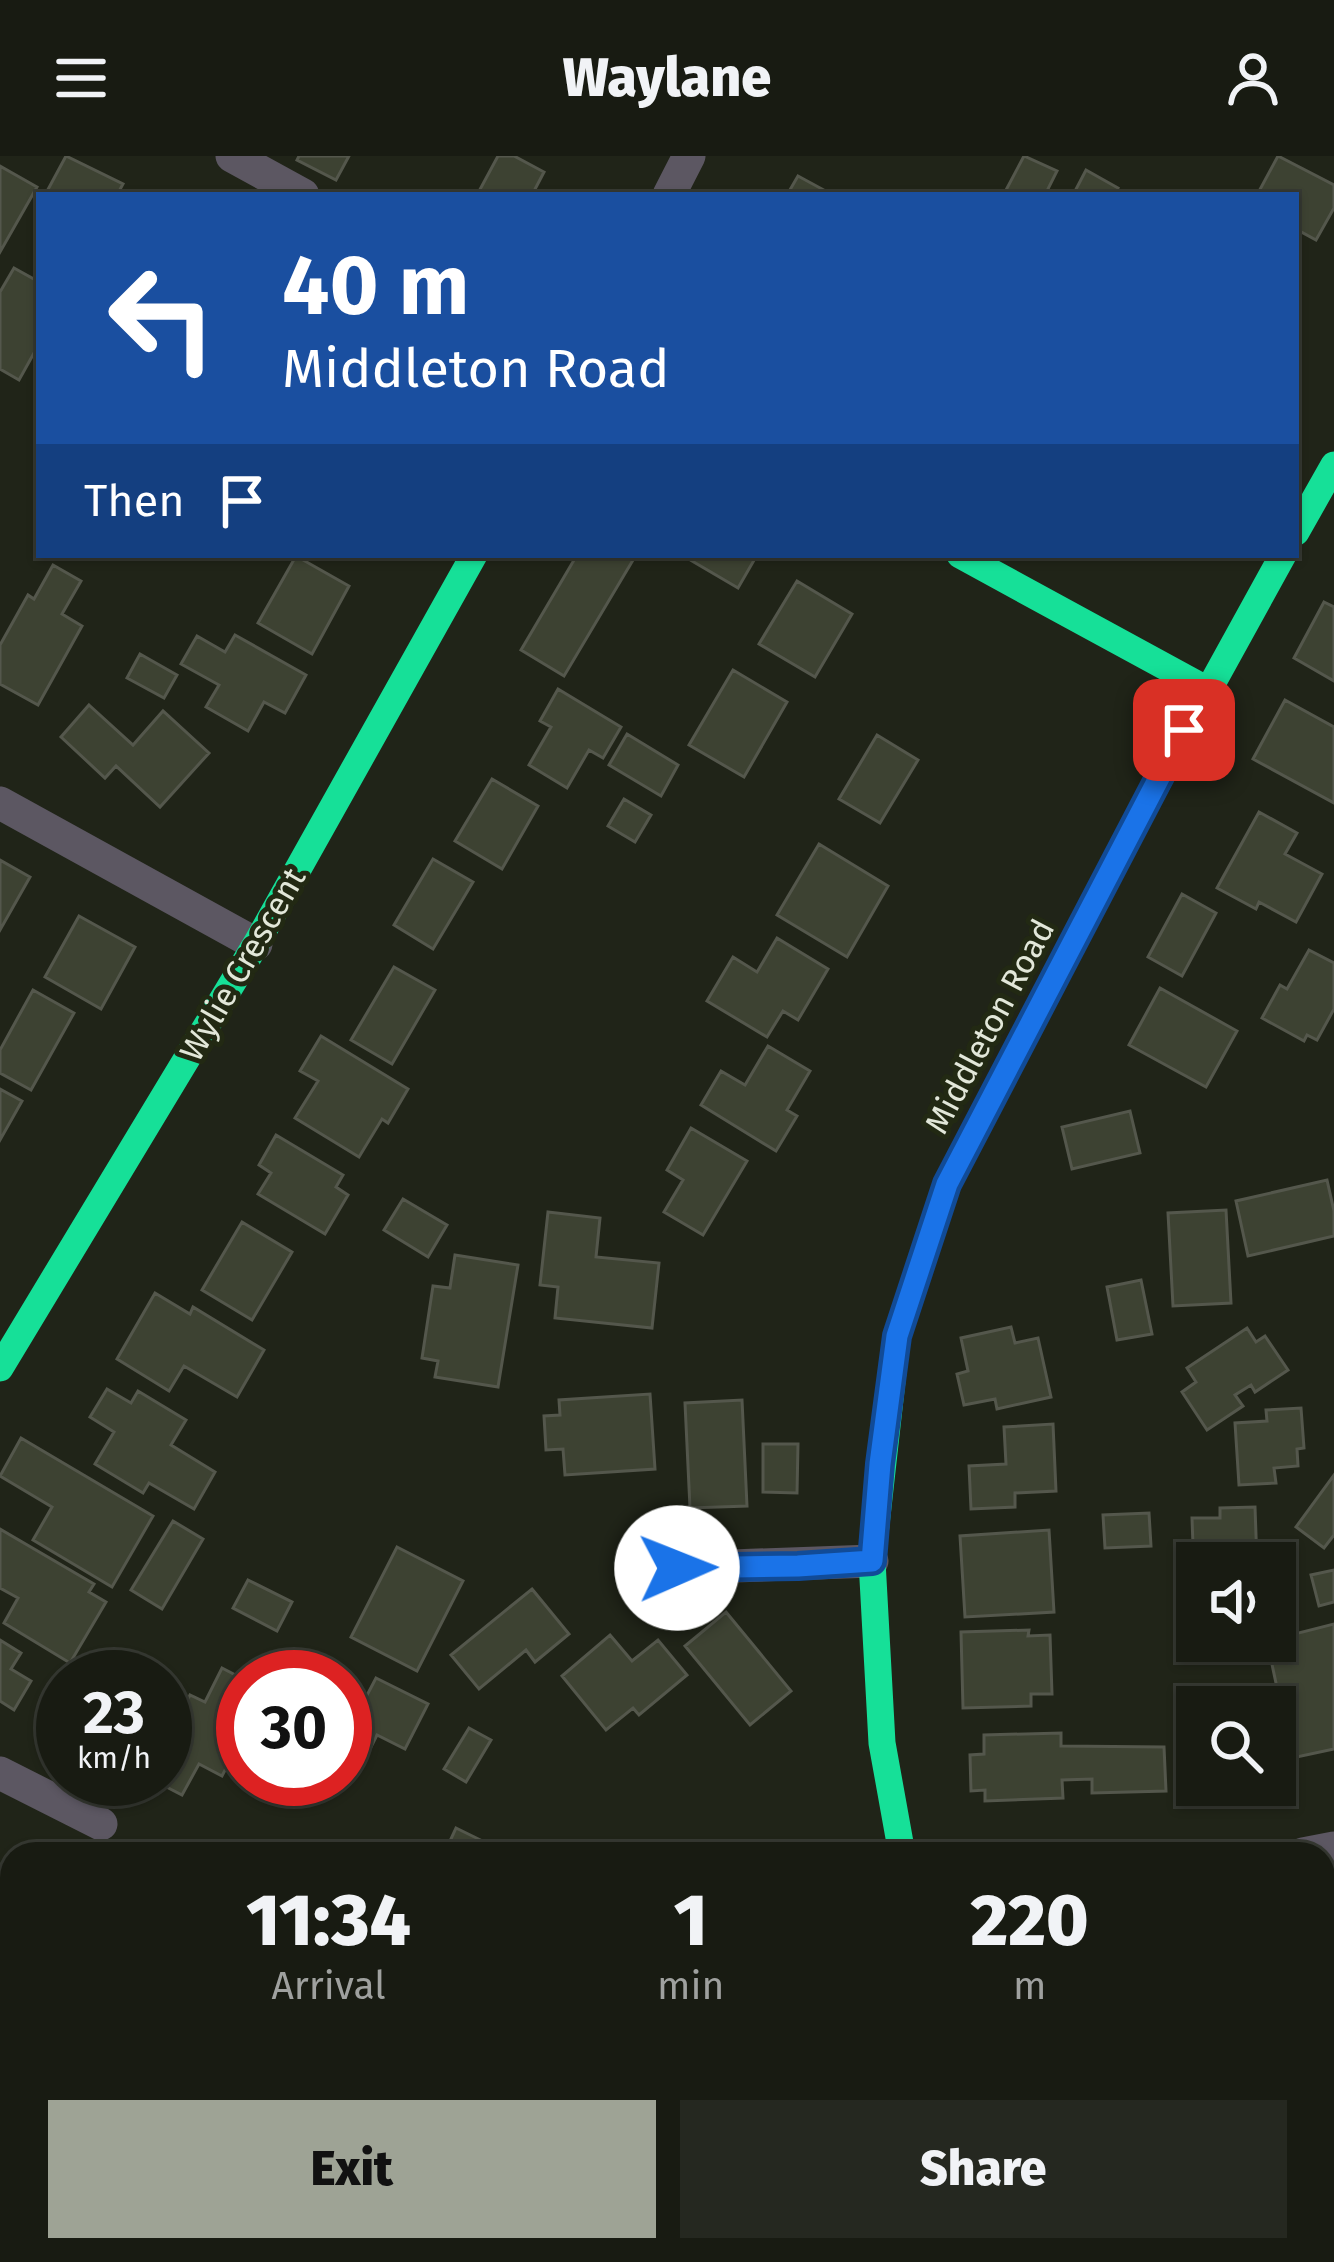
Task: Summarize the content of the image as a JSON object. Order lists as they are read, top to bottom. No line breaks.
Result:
{"streets":{"main road":["Wylie Crescent","Middleton Road"]},"page":{"header":"Waylane","turn":["40 m","Middleton Road"],"then":"Then","speed":"23 km/h","limit":"30","eta":["11:34","Arrival","1","min","220","m"],"buttons":["Exit","Share"]}}
